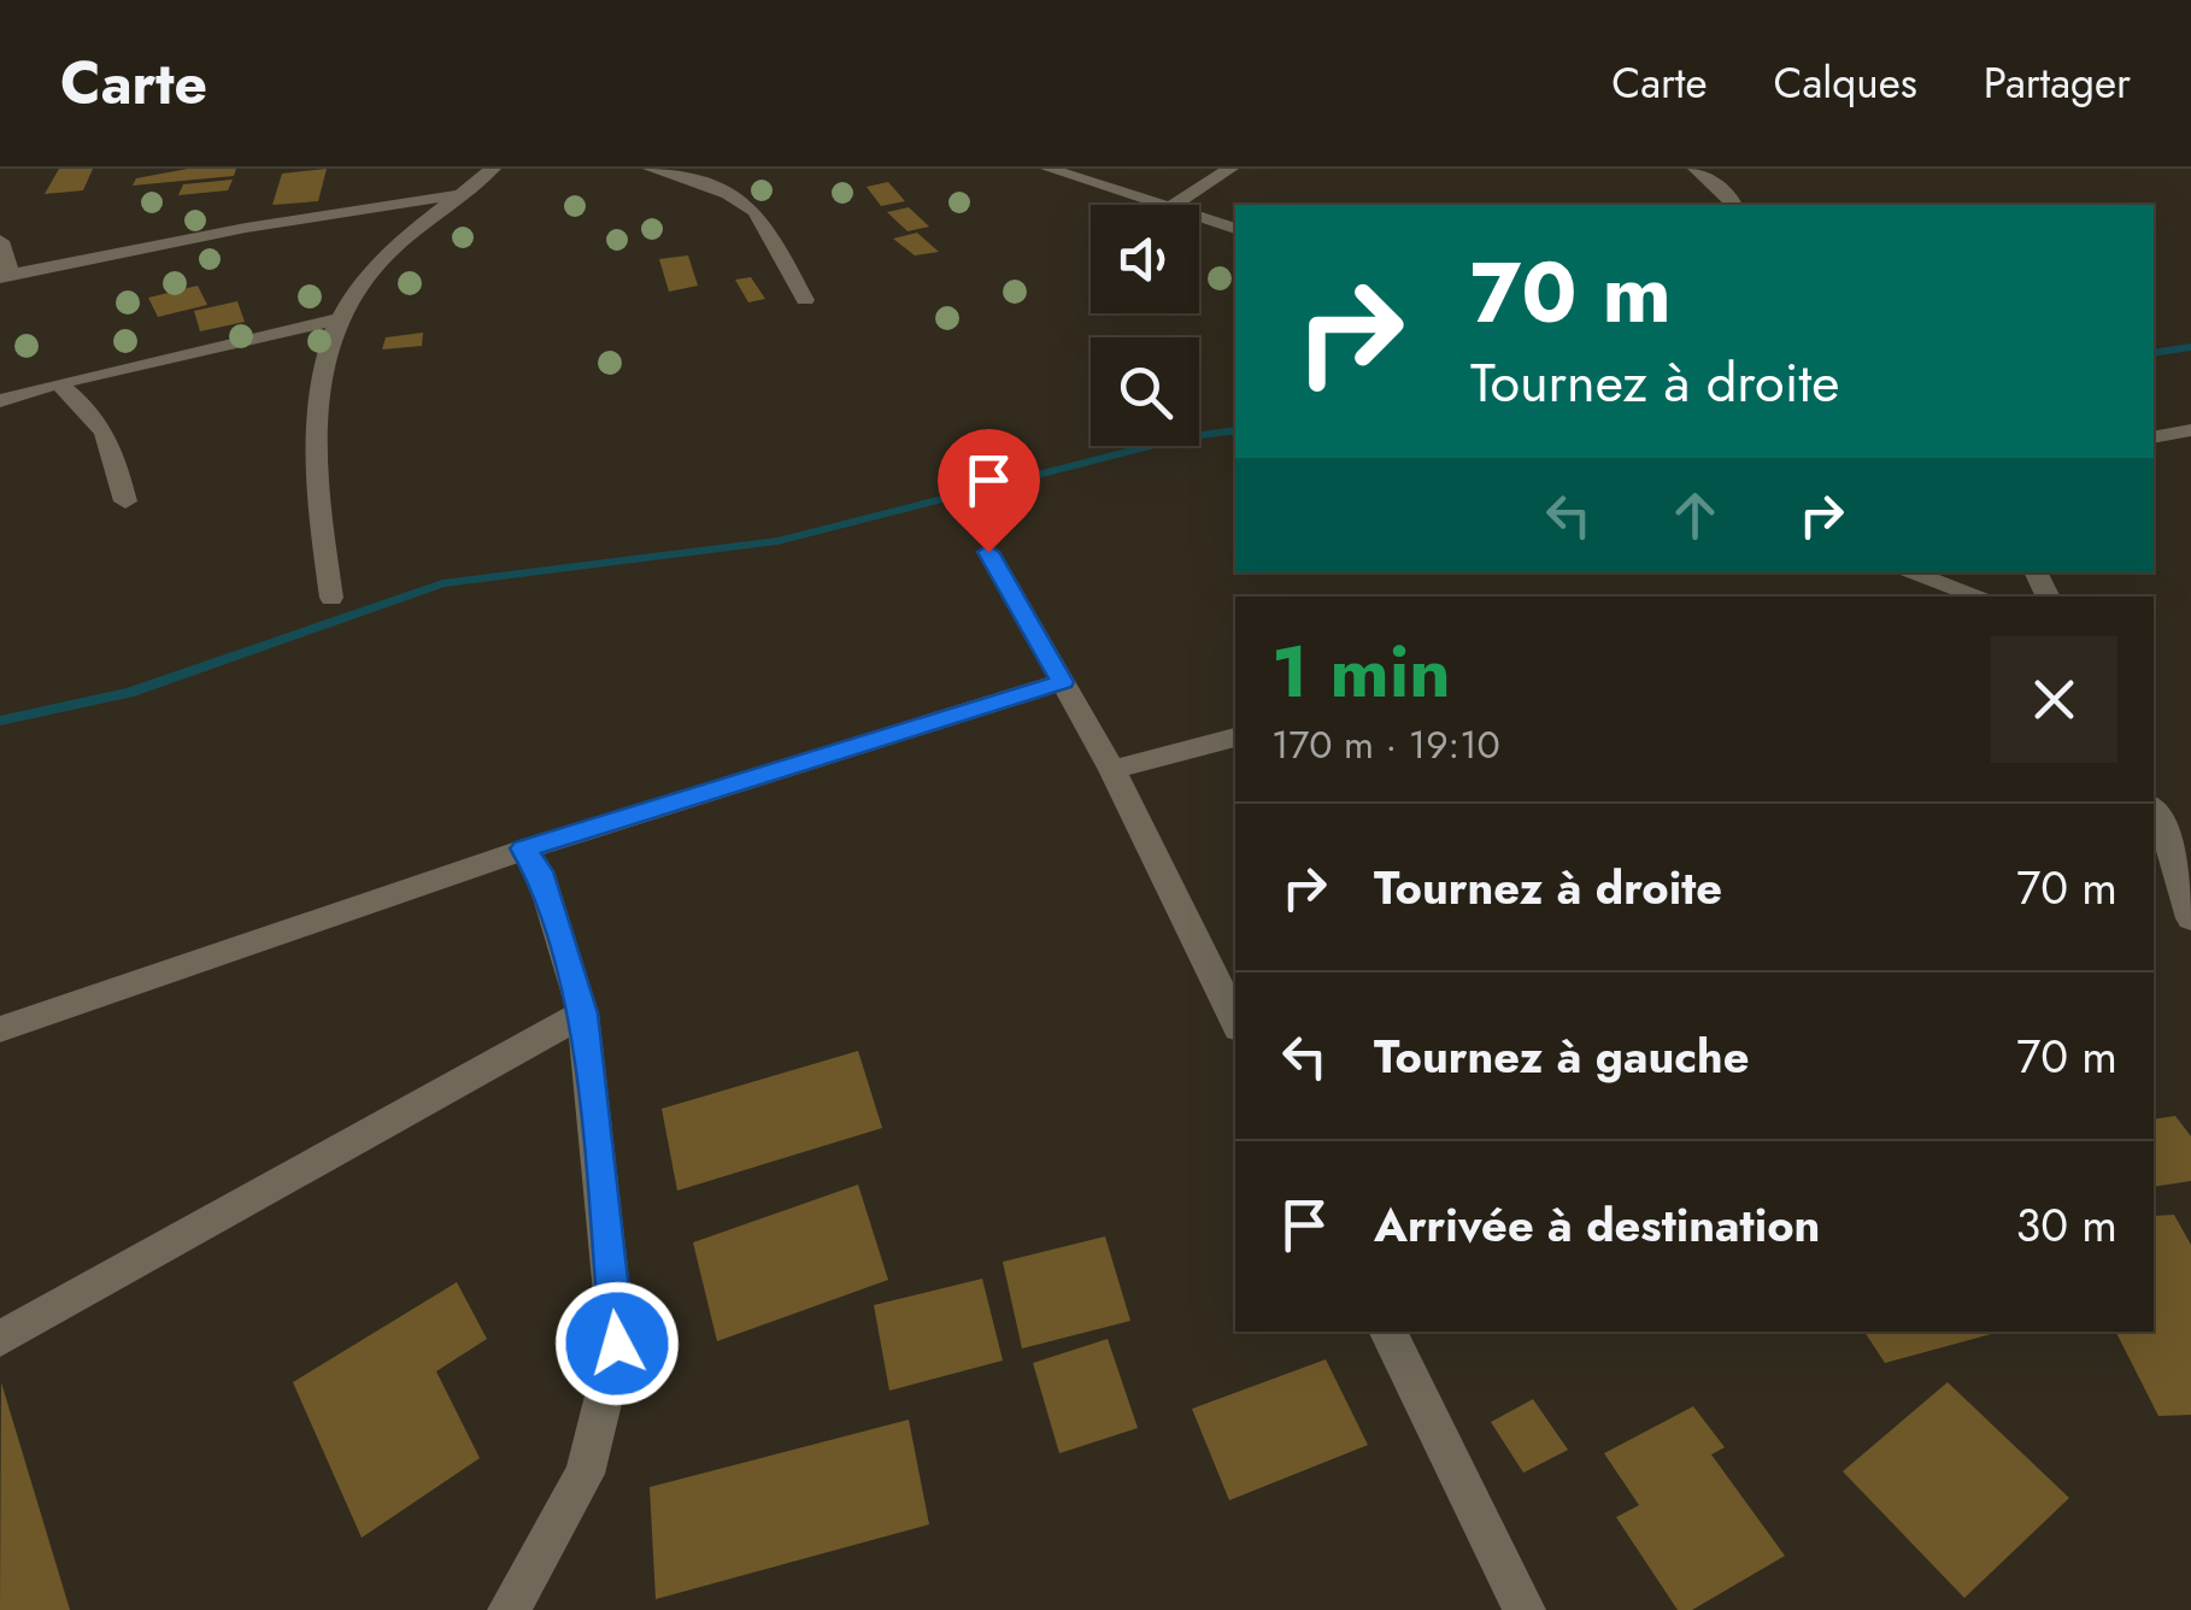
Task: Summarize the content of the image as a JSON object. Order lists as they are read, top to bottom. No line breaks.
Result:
{"page":{"header":"Carte","nav":["Carte","Calques","Partager"],"turn":["70 m","Tournez à droite"],"heading":["1 min","170 m · 19:10"],"list":[{"name":"Tournez à droite","value":"70 m"},{"name":"Tournez à gauche","value":"70 m"},{"name":"Arrivée à destination","value":"30 m"}]}}
